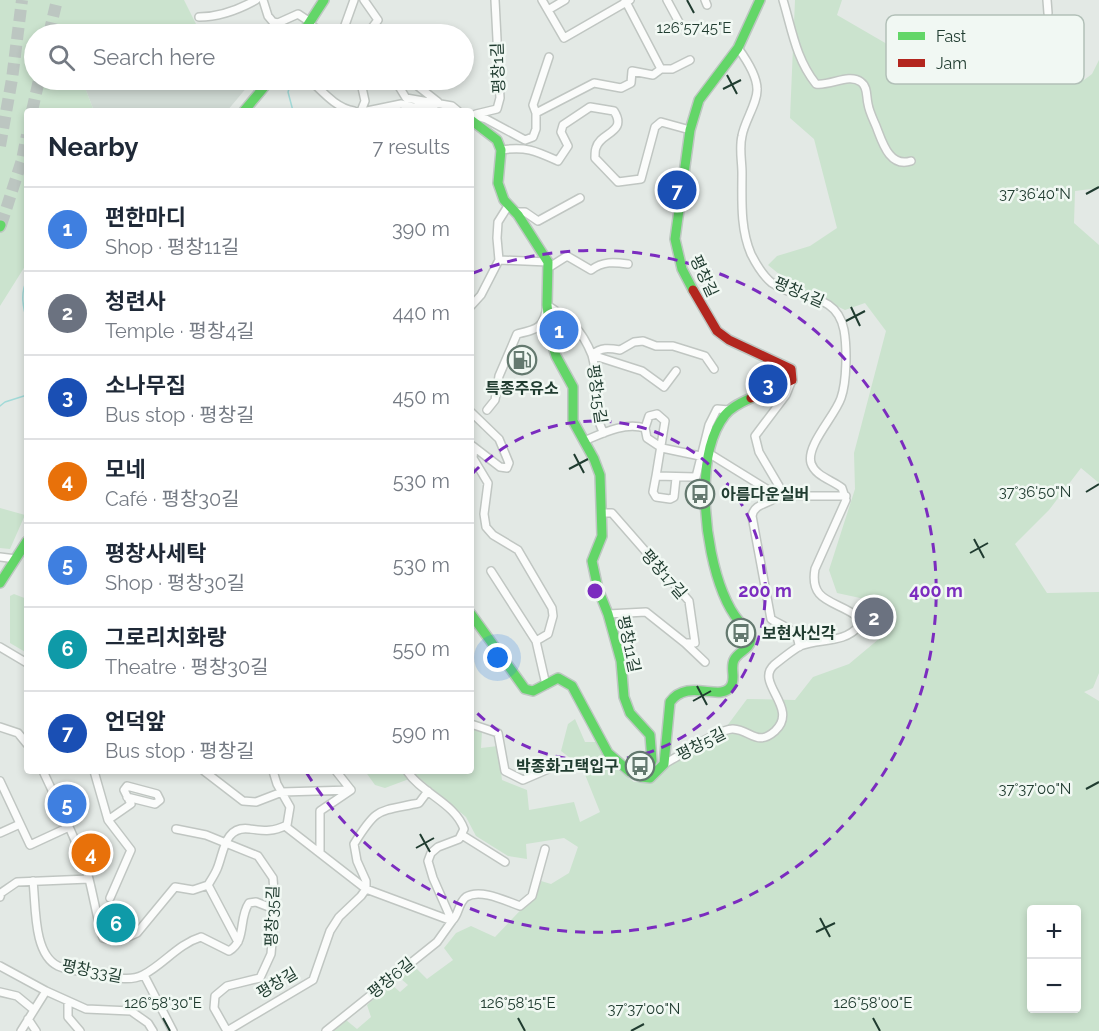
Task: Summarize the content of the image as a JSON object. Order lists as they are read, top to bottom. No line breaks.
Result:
{"streets":{"street":["평창1길","평창길","평창4길","평창15길","평창17길","평창11길","평창5길","평창35길","평창33길","평창6길"]},"crossings":[["평창길","평창4길"],["평창길","평창35길"],["평창4길","평창5길"],["평창15길","평창11길"],["평창17길","평창11길"]],"places":{"fuel station":["특종주유소"],"bus stop":["아름다운실버","보현사신각","박종화고택입구"]},"legend":["Fast","Jam"],"page":{"search":"Search here","heading":["Nearby","7 results"],"pins":["7","1","3","2","5","4","6"],"list":[{"mark":"1","name":"편한마디","note":"Shop · 평창11길","value":"390 m"},{"mark":"2","name":"청련사","note":"Temple · 평창4길","value":"440 m"},{"mark":"3","name":"소나무집","note":"Bus stop · 평창길","value":"450 m"},{"mark":"4","name":"모네","note":"Café · 평창30길","value":"530 m"},{"mark":"5","name":"평창사세탁","note":"Shop · 평창30길","value":"530 m"},{"mark":"6","name":"그로리치화랑","note":"Theatre · 평창30길","value":"550 m"},{"mark":"7","name":"언덕앞","note":"Bus stop · 평창길","value":"590 m"}],"map_buttons":["+","−"]},"coordinates":["126°57'45\"E","37°36'40\"N","37°36'50\"N","37°37'00\"N","126°58'30\"E","126°58'15\"E","126°58'00\"E"],"rings":["200 m","400 m"]}
